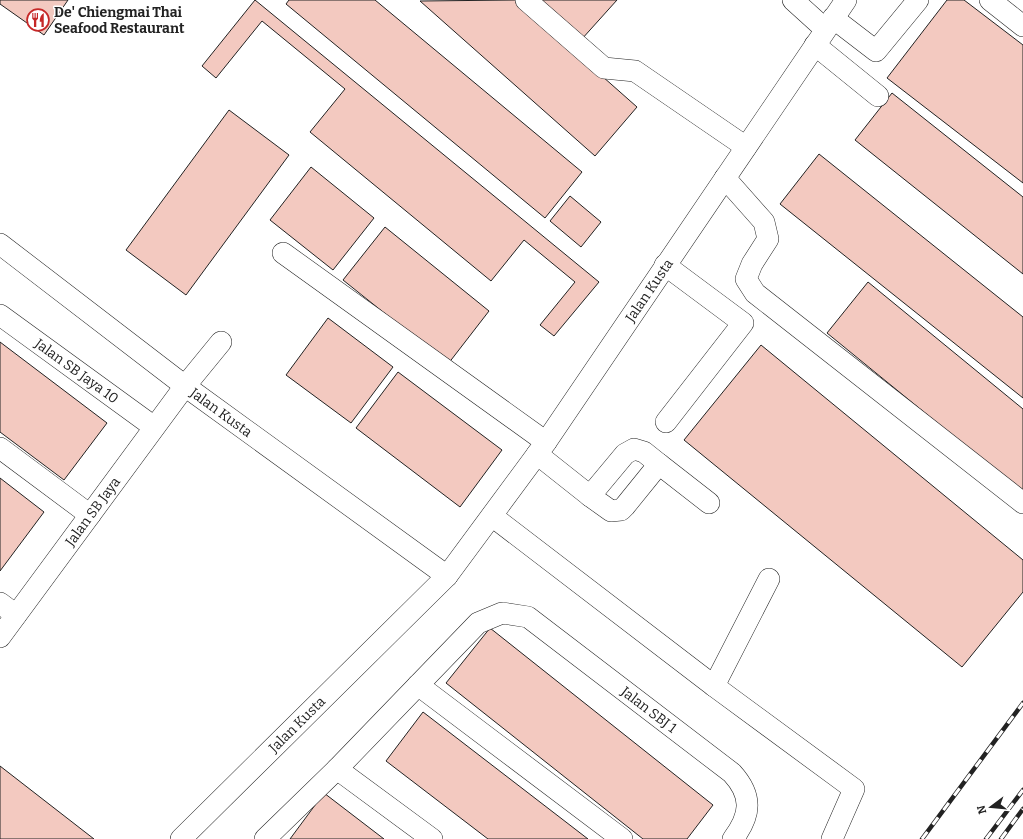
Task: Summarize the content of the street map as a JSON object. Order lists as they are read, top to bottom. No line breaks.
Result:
{"streets":{"street":["Jalan Kusta","Jalan SB Jaya 10","Jalan SB Jaya","Jalan SBJ 1"]},"crossings":[["Jalan Kusta","Jalan SB Jaya"],["Jalan SB Jaya 10","Jalan SB Jaya"]],"places":{"restaurant":["De' Chiengmai Thai Seafood Restaurant"]},"north":"left"}
